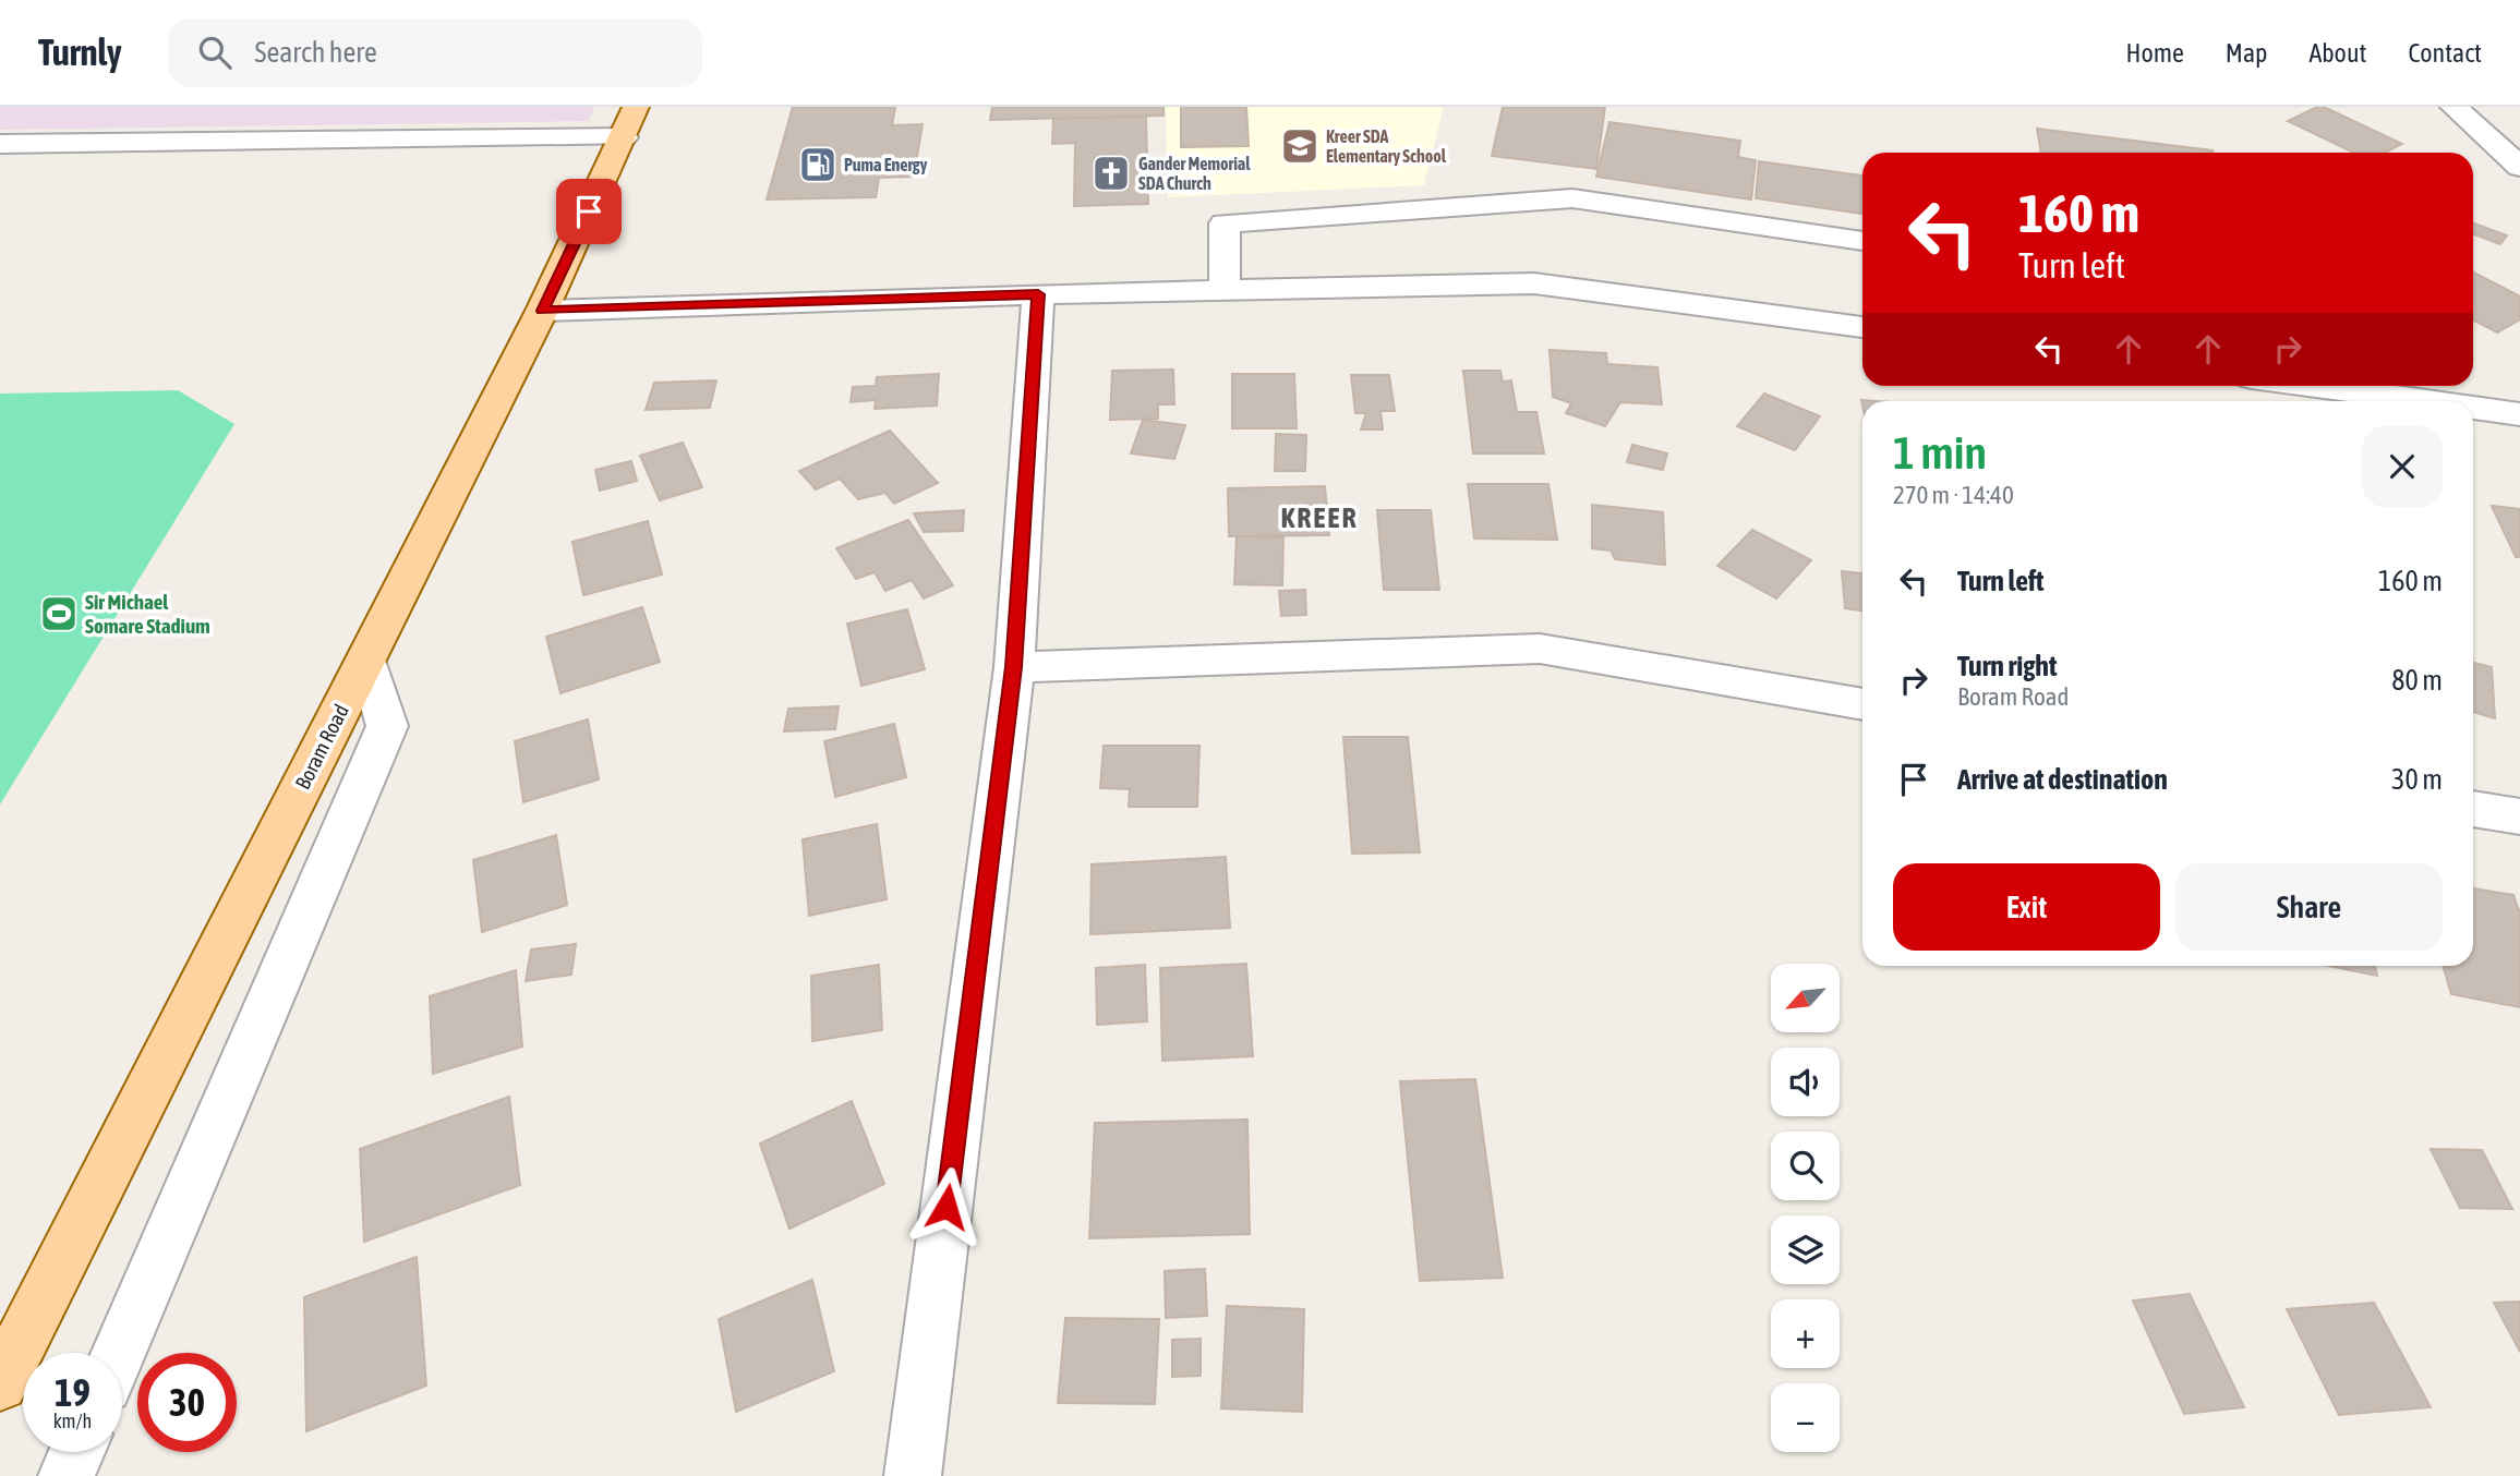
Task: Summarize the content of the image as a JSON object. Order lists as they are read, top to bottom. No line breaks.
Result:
{"streets":{"main road":["Boram Road"]},"districts":["KREER"],"places":{"school or university":["Kreer SDA Elementary School"],"fuel station":["Puma Energy"],"church":["Gander Memorial SDA Church"],"sports":["Sir Michael Somare Stadium"]},"north":"bottom left","page":{"header":"Turnly","search":"Search here","nav":["Home","Map","About","Contact"],"turn":["160 m","Turn left"],"heading":["1 min","270 m · 14:40"],"list":[{"name":"Turn left","value":"160 m"},{"name":"Turn right","note":"Boram Road","value":"80 m"},{"name":"Arrive at destination","value":"30 m"}],"buttons":["Exit","Share"],"map_buttons":["+","−"],"speed":"19 km/h","limit":"30"}}
